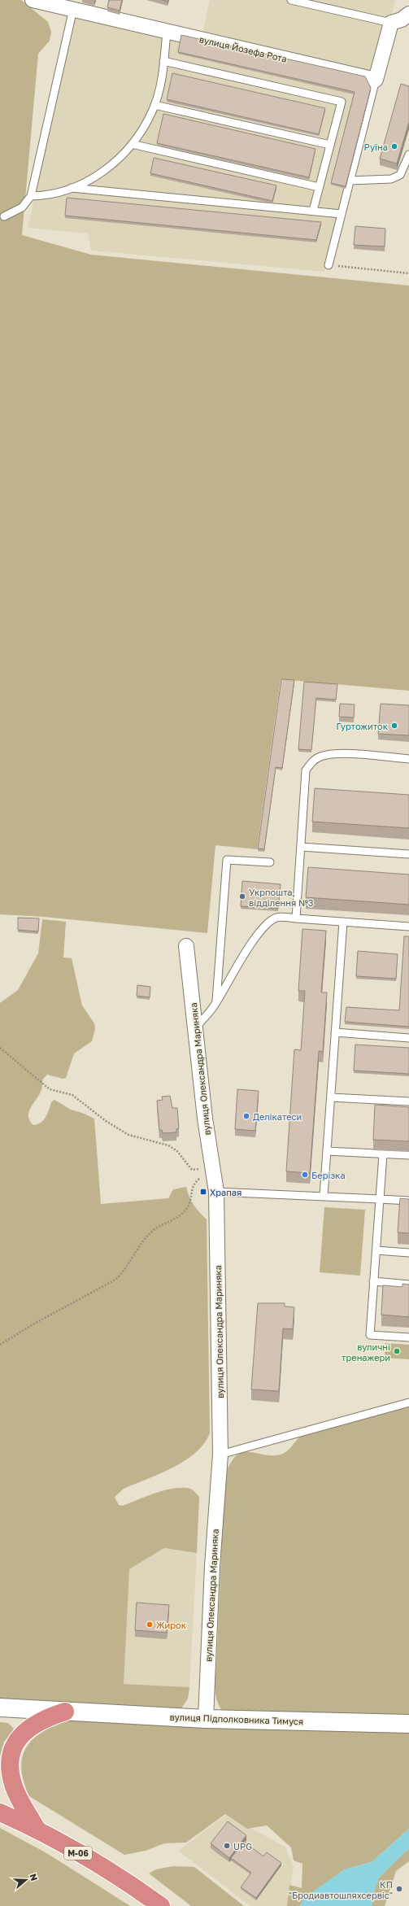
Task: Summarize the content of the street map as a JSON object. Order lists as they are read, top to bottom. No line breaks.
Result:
{"streets":{"highway":["М-06"],"main road":["вулиця Підполковника Тимуся"],"street":["вулиця Йозефа Рота","вулиця Олександра Мариняка"]},"crossings":[["вулиця Олександра Мариняка","вулиця Підполковника Тимуся"]],"places":{"other":["Руїна","Гуртожиток","Укрпошта, відділення №3","Делікатеси","Берізка","вуличні тренажери","Жирок","UPG","КП \"Бродиавтошляхсервіс\""],"transit":["Храпая"]},"north":"right"}
